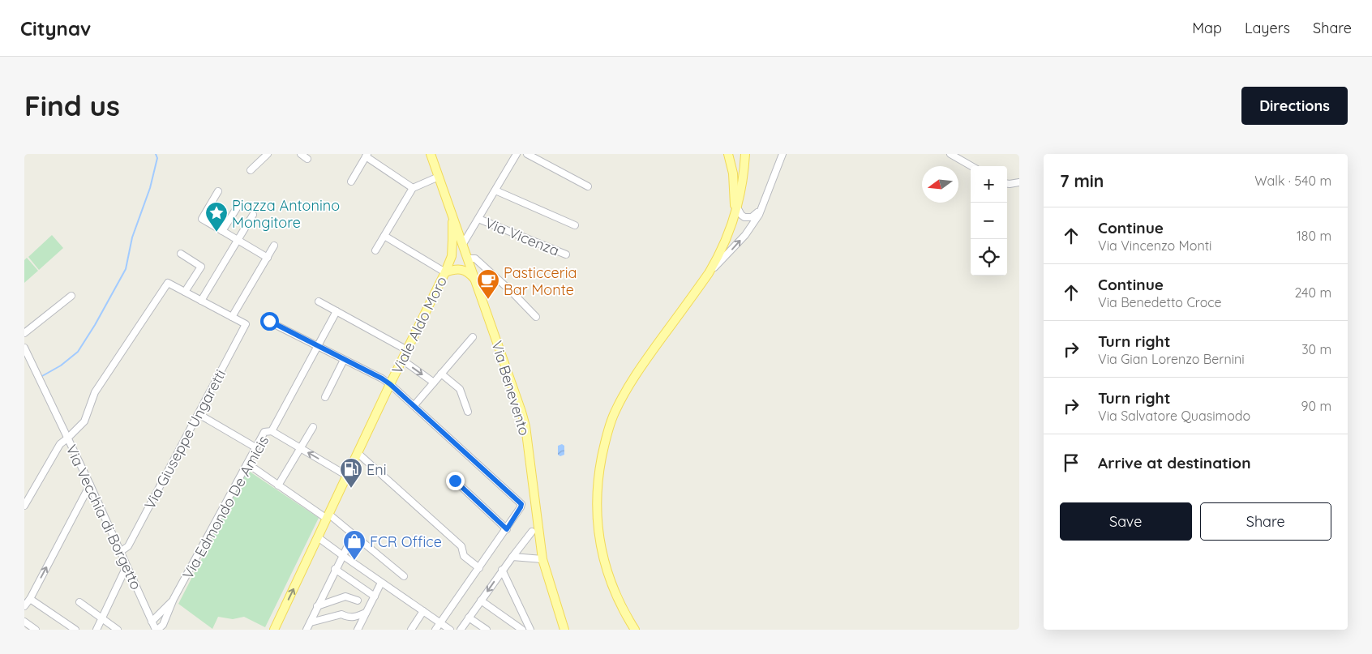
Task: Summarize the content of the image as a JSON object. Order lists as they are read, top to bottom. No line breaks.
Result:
{"streets":{"main road":["Viale Aldo Moro","Via Benevento"],"street":["Via Vicenza","Via Giuseppe Ungaretti","Via Edmondo De Amicis","Via Vecchia di Borgetto"]},"crossings":[["Viale Aldo Moro","Via Benevento"],["Via Giuseppe Ungaretti","Via Vecchia di Borgetto"]],"places":{"place":["Piazza Antonino Mongitore"],"cafe":["Pasticceria Bar Monte"],"fuel station":["Eni"],"shop":["FCR Office"]},"north":"left","page":{"header":"Citynav","nav":["Map","Layers","Share"],"buttons":["Directions",["Save","Share"]],"title":"Find us","heading":["7 min","Walk · 540 m"],"map_buttons":["+","−"],"list":[["Continue","Via Vincenzo Monti","180 m"],["Continue","Via Benedetto Croce","240 m"],["Turn right","Via Gian Lorenzo Bernini","30 m"],["Turn right","Via Salvatore Quasimodo","90 m"],"Arrive at destination"]}}
